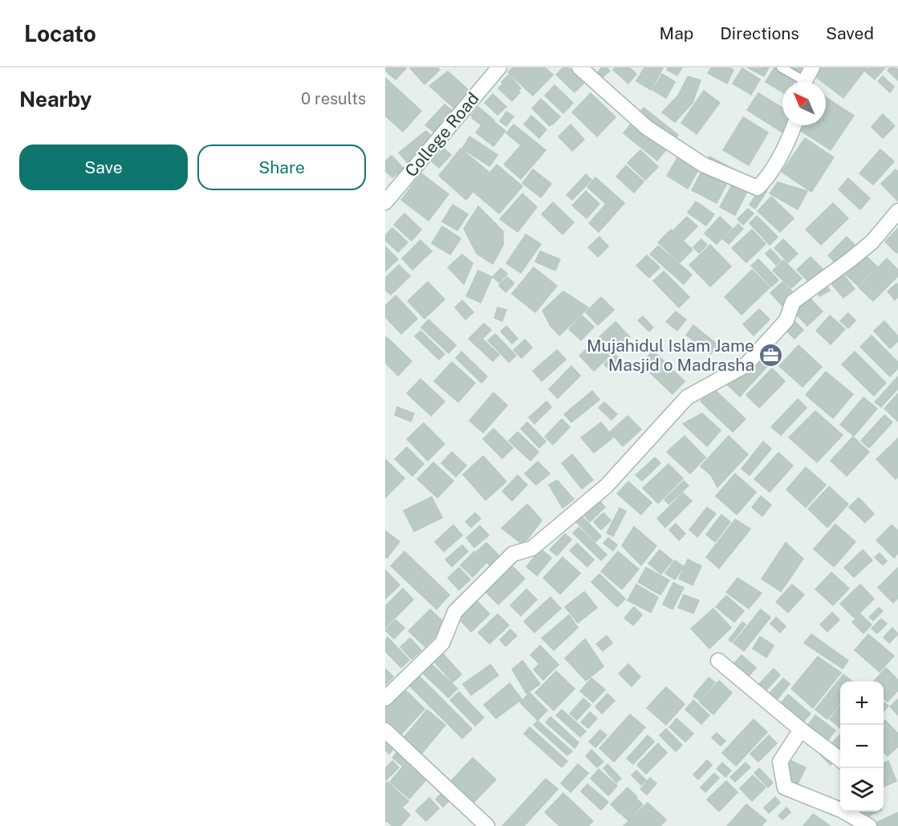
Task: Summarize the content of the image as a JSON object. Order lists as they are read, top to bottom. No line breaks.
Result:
{"streets":{"street":["College Road"]},"places":{"office":["Mujahidul Islam Jame Masjid o Madrasha"]},"north":"top left","page":{"header":"Locato","nav":["Map","Directions","Saved"],"heading":["Nearby","0 results"],"buttons":["Save","Share"],"map_buttons":["+","−"]}}
